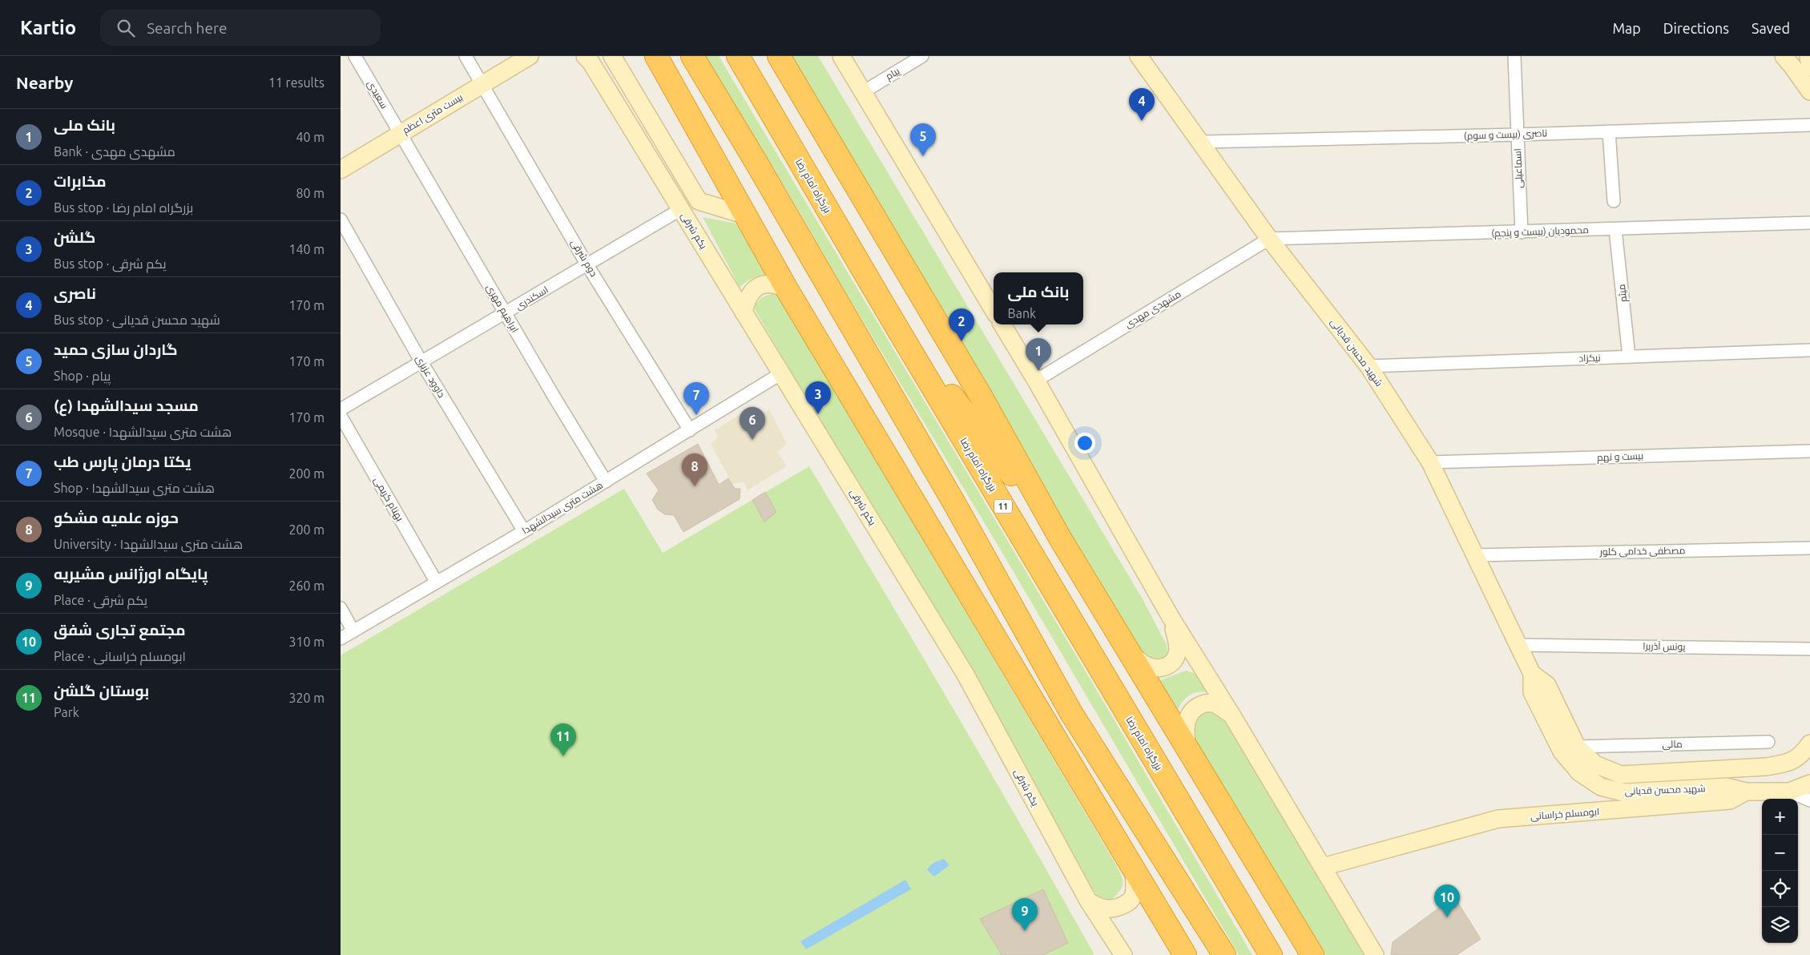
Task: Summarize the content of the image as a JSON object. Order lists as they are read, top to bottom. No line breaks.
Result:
{"streets":{"highway":["بزرگراه امام رضا","11"],"main road":["بیست متری اعظم","یکم شرقی","شهید محسن قدیانی","ابومسلم خراسانی"],"street":["پیام","سعیدی","ناصری (بیست و سوم)","اسماعیلی","محمودیان (بیست و پنجم)","دوم شرقی","میثم","اسکندری","ابراهیم مهری","مشهدی مهدی","نیکزاد","داوود عزیزی","بیست و نهم","بهنام کریمی","هشت متری سیدالشهدا","مصطفی خدامی کلور","یونس آذربرا","مالی"]},"crossings":[["سعیدی","بیست متری اعظم"],["سعیدی","ابراهیم مهری"],["بیست متری اعظم","دوم شرقی"],["بیست متری اعظم","ابراهیم مهری"],["ناصری (بیست و سوم)","اسماعیلی"],["ناصری (بیست و سوم)","شهید محسن قدیانی"],["اسماعیلی","محمودیان (بیست و پنجم)"],["یکم شرقی","اسکندری"],["یکم شرقی","هشت متری سیدالشهدا"],["محمودیان (بیست و پنجم)","میثم"],["محمودیان (بیست و پنجم)","مشهدی مهدی"],["محمودیان (بیست و پنجم)","شهید محسن قدیانی"],["دوم شرقی","اسکندری"],["دوم شرقی","هشت متری سیدالشهدا"],["میثم","نیکزاد"],["اسکندری","ابراهیم مهری"],["اسکندری","داوود عزیزی"],["ابراهیم مهری","هشت متری سیدالشهدا"],["مشهدی مهدی","شهید محسن قدیانی"],["شهید محسن قدیانی","نیکزاد"],["شهید محسن قدیانی","بیست و نهم"],["شهید محسن قدیانی","مصطفی خدامی کلور"],["شهید محسن قدیانی","یونس آذربرا"],["شهید محسن قدیانی","مالی"],["شهید محسن قدیانی","ابومسلم خراسانی"],["داوود عزیزی","هشت متری سیدالشهدا"],["بهنام کریمی","هشت متری سیدالشهدا"]],"page":{"header":"Kartio","search":"Search here","nav":["Map","Directions","Saved"],"heading":["Nearby","11 results"],"pins":["4","5","2","1","3","7","6","8","11","10","9"],"list":[{"mark":"1","name":"بانک ملی","note":"Bank · مشهدی مهدی","value":"40 m"},{"mark":"2","name":"مخابرات","note":"Bus stop · بزرگراه امام رضا","value":"80 m"},{"mark":"3","name":"گلشن","note":"Bus stop · یکم شرقی","value":"140 m"},{"mark":"4","name":"ناصری","note":"Bus stop · شهید محسن قدیانی","value":"170 m"},{"mark":"5","name":"گاردان سازی حمید","note":"Shop · پیام","value":"170 m"},{"mark":"6","name":"مسجد سیدالشهدا (ع)","note":"Mosque · هشت متری سیدالشهدا","value":"170 m"},{"mark":"7","name":"یکتا درمان پارس طب","note":"Shop · هشت متری سیدالشهدا","value":"200 m"},{"mark":"8","name":"حوزه علمیه مشکو","note":"University · هشت متری سیدالشهدا","value":"200 m"},{"mark":"9","name":"پایگاه اورژانس مشیریه","note":"Place · یکم شرقی","value":"260 m"},{"mark":"10","name":"مجتمع تجاری شفق","note":"Place · ابومسلم خراسانی","value":"310 m"},{"mark":"11","name":"بوستان گلشن","note":"Park","value":"320 m"}],"popup":["بانک ملی","Bank"],"map_buttons":["+","−"]}}
